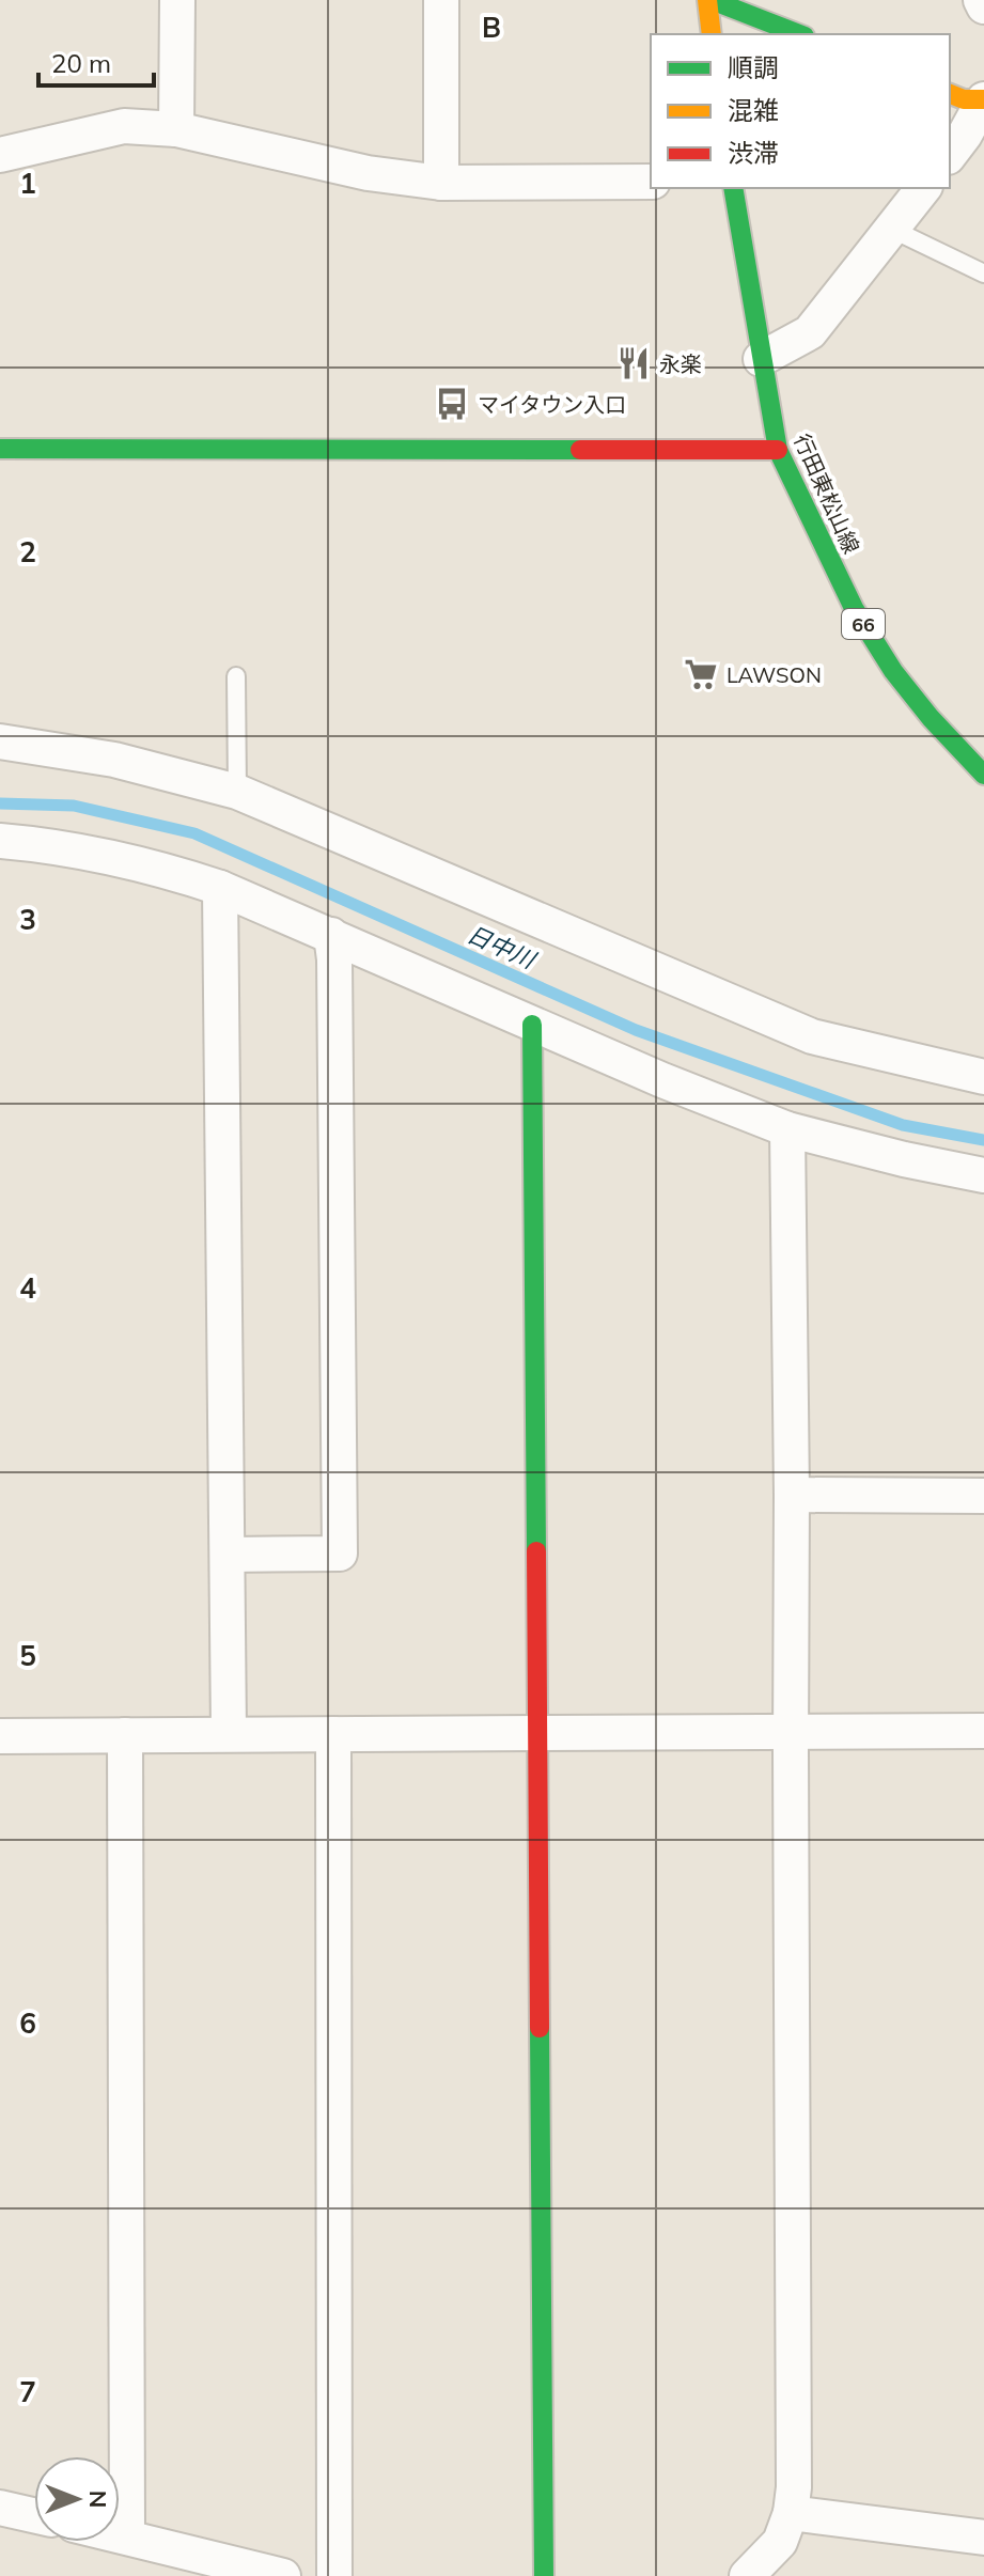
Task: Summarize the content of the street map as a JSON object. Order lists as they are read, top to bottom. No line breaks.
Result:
{"streets":{"street":["行田東松山線","66"]},"water":["日中川"],"places":{"restaurant":["永楽"],"bus stop":["マイタウン入口"],"supermarket":["LAWSON"]},"legend":["順調","混雑","渋滞"],"scale_bar":"20 m","north":"right","grid":{"columns":["B"],"rows":["1","2","3","4","5","6","7"]}}
